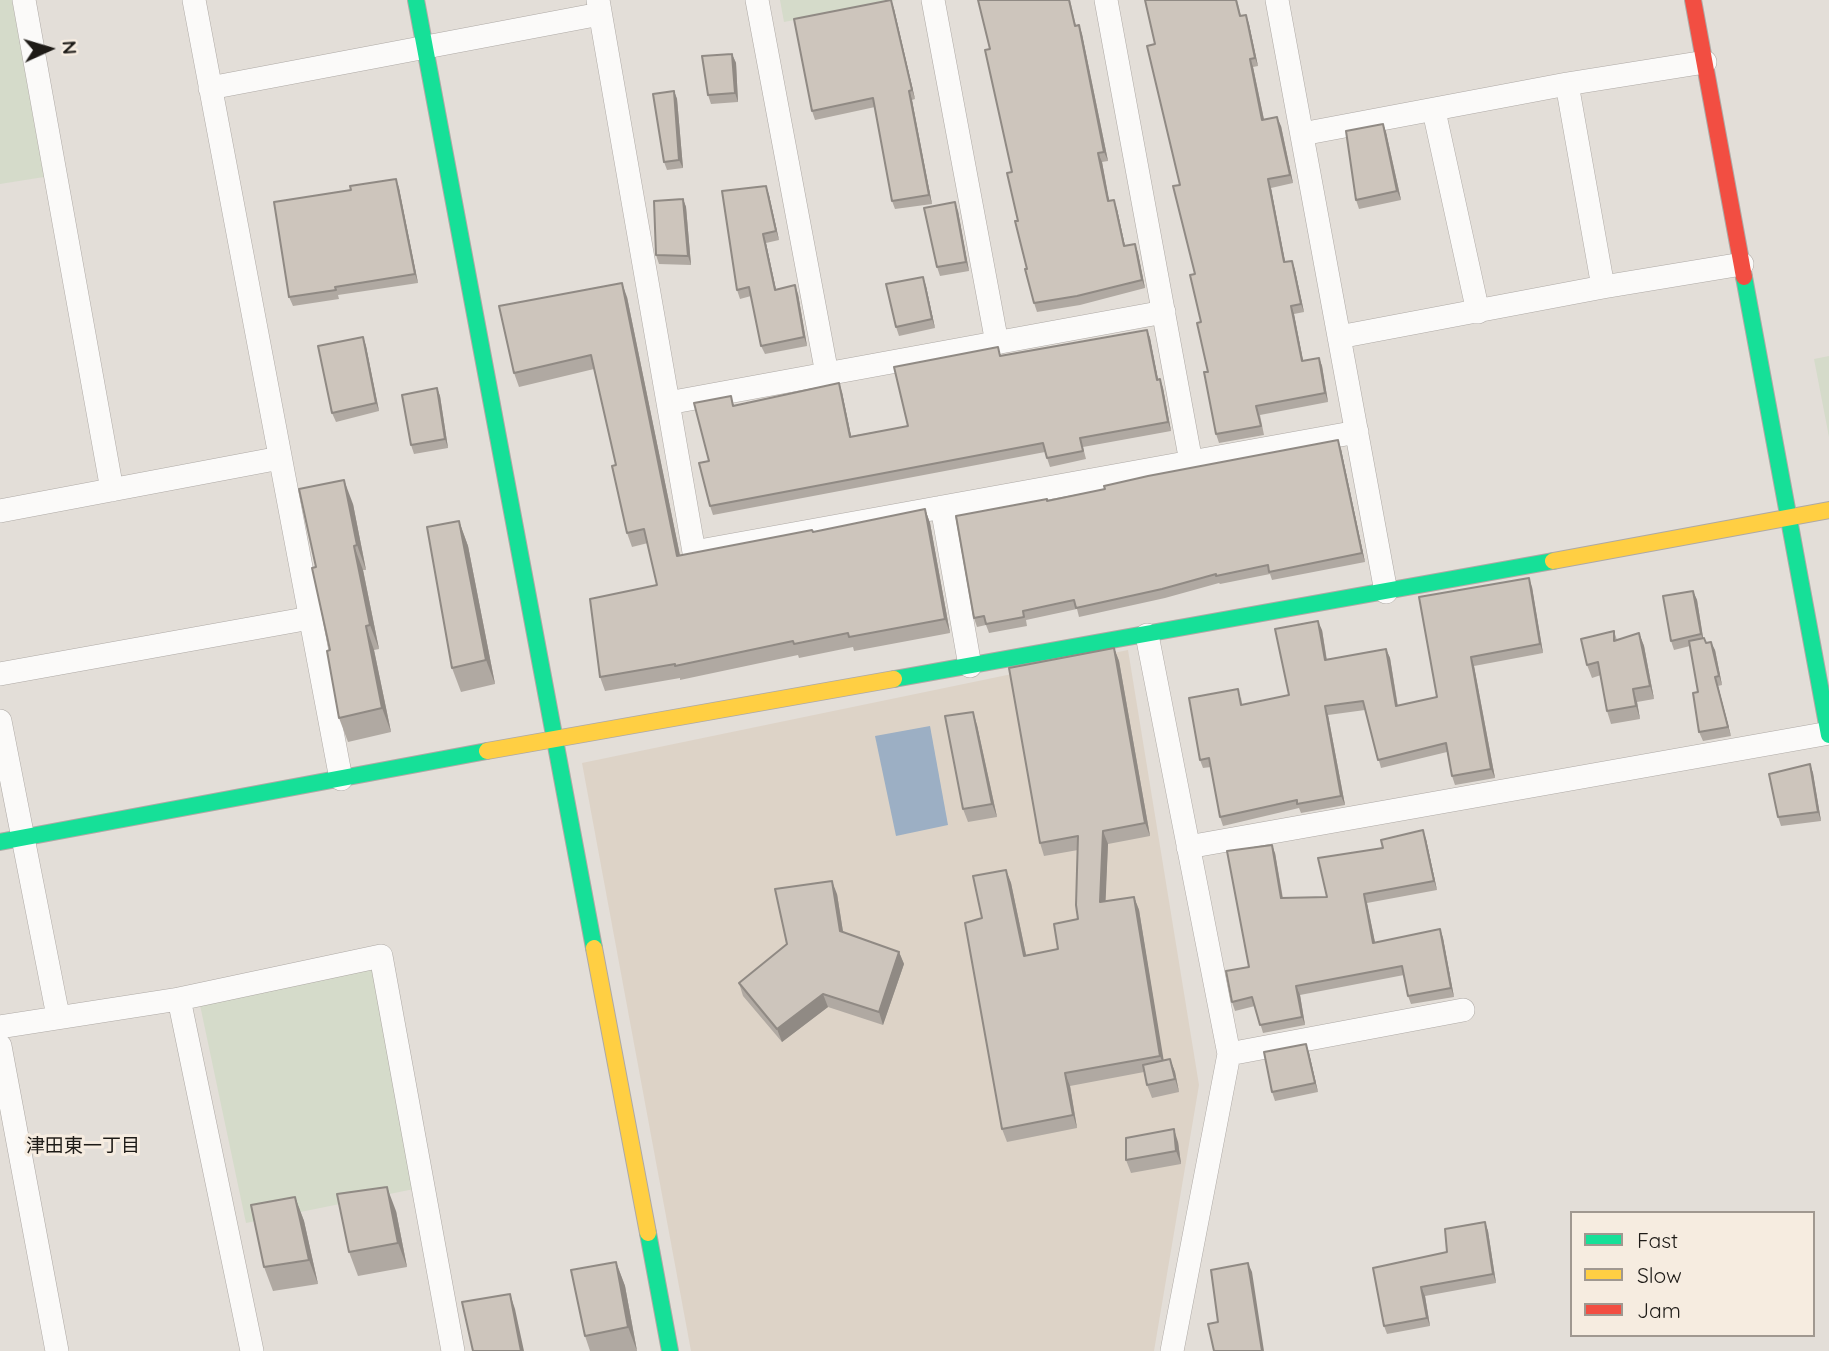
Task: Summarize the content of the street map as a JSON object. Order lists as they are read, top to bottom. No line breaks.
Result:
{"districts":["津田東一丁目"],"legend":["Fast","Slow","Jam"],"north":"right"}
